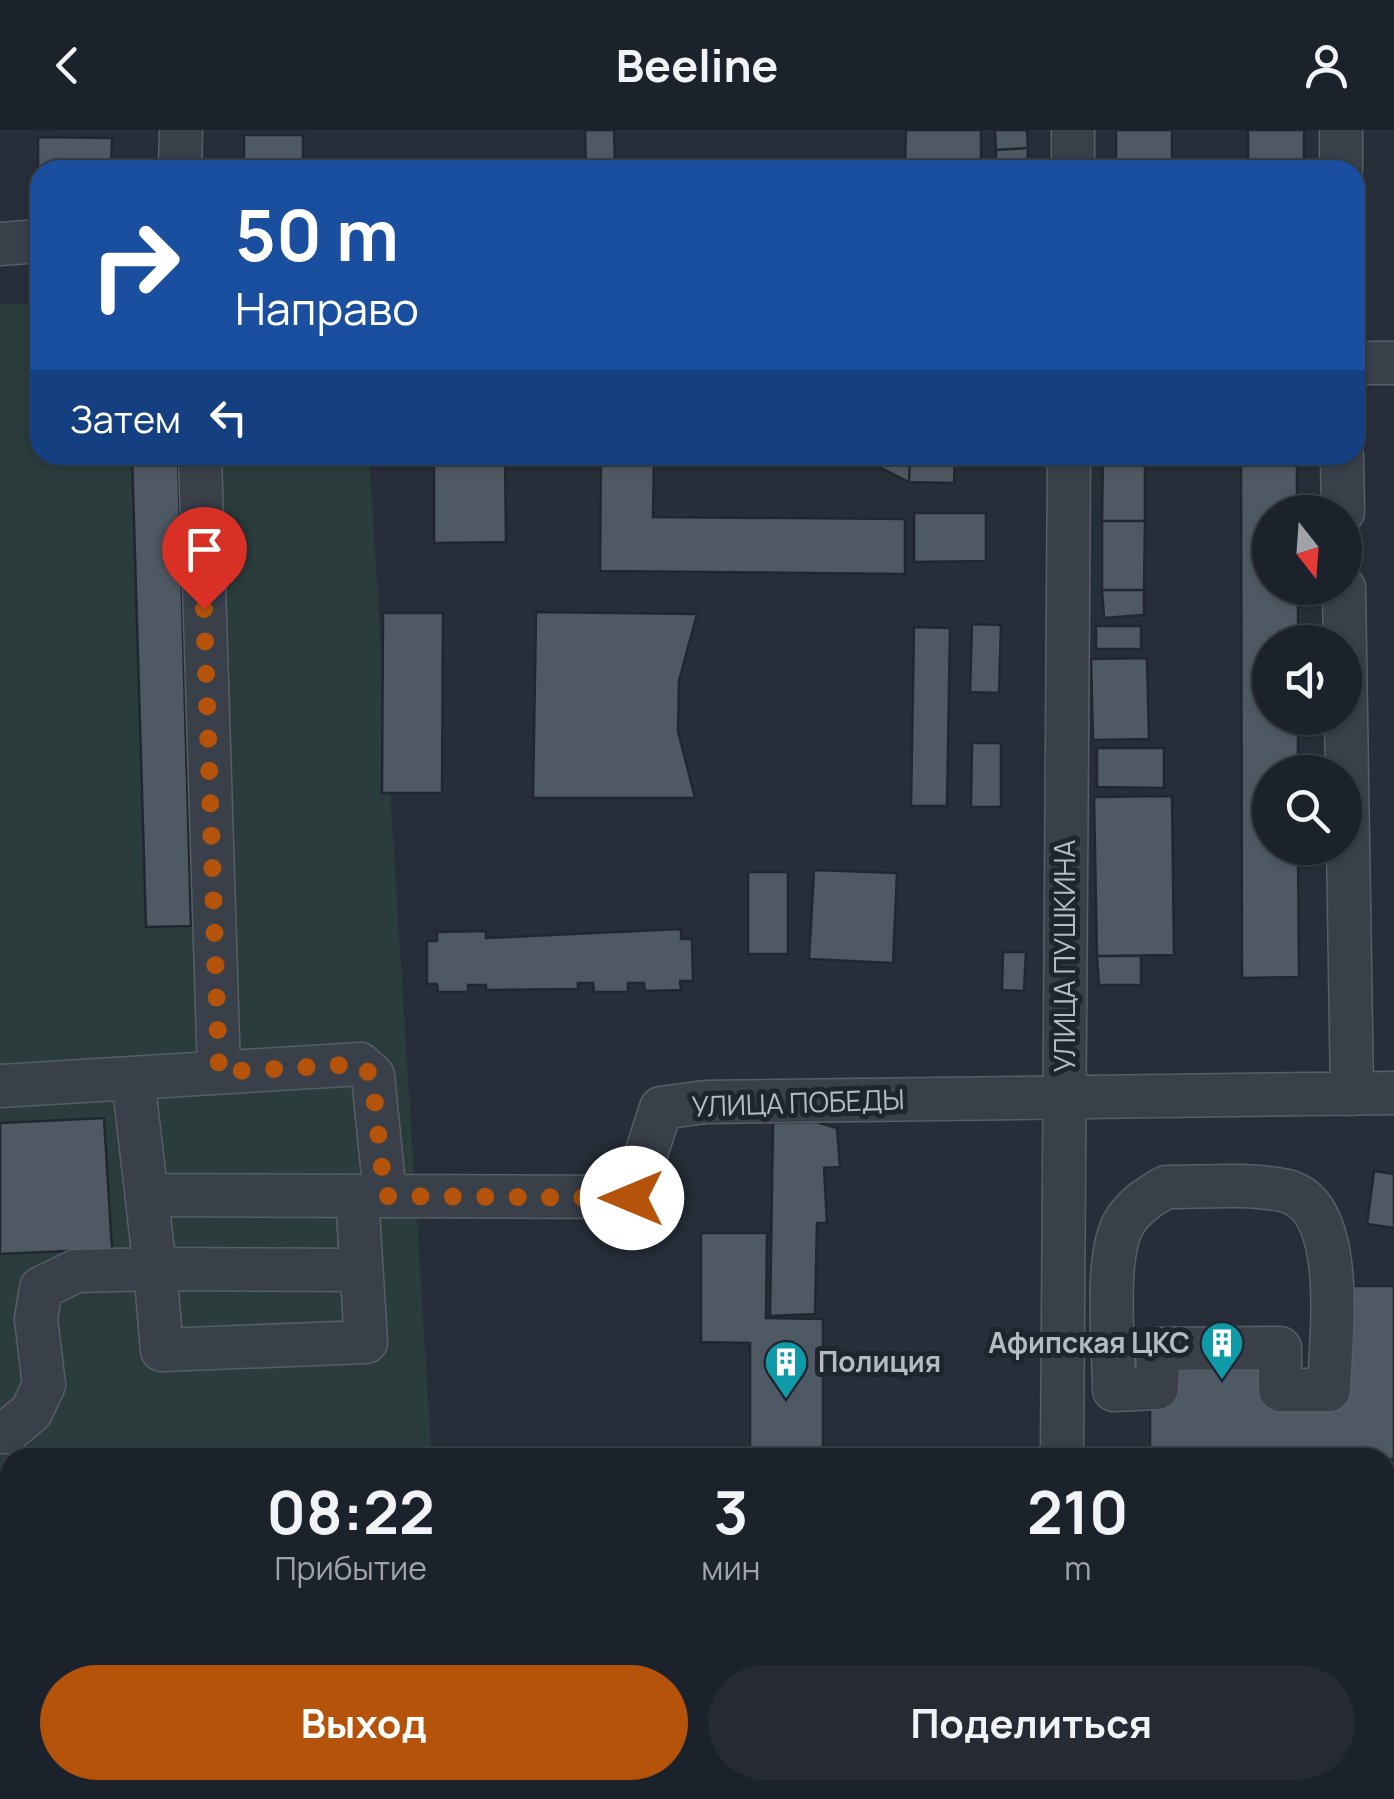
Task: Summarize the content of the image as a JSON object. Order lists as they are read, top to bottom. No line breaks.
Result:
{"streets":{"street":["УЛИЦА ПУШКИНА","УЛИЦА ПОБЕДЫ"]},"crossings":[["УЛИЦА ПУШКИНА","УЛИЦА ПОБЕДЫ"]],"places":{"building":["Афипская ЦКС","Полиция"]},"north":"bottom","page":{"header":"Beeline","turn":["50 m","Направо"],"then":"Затем","eta":["08:22","Прибытие","3","мин","210","m"],"buttons":["Выход","Поделиться"]}}
